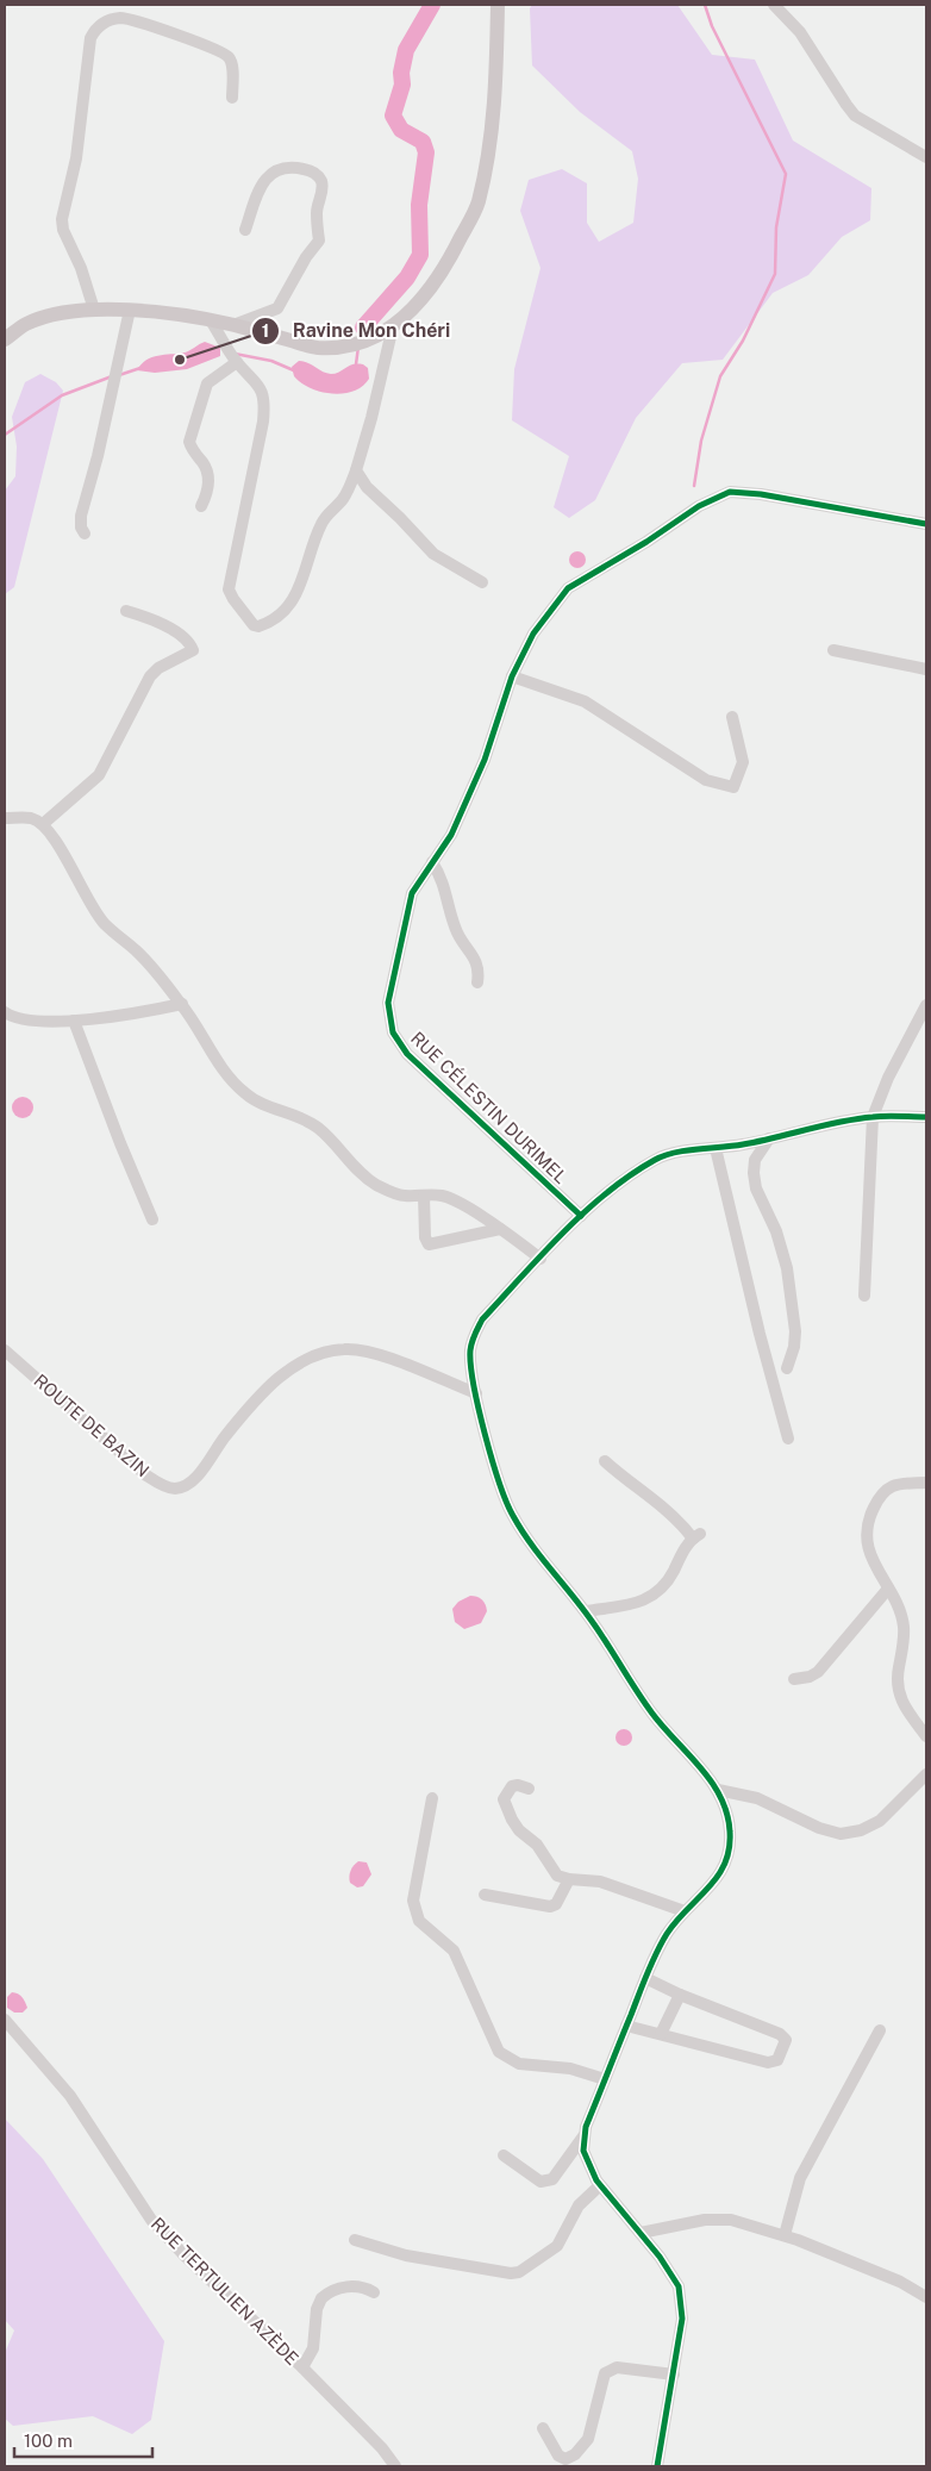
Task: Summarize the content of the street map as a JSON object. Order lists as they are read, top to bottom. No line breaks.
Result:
{"streets":{"street":["RUE CÉLESTIN DURIMEL","ROUTE DE BAZIN","RUE TERTULIEN AZÈDE"]},"places":["Ravine Mon Chéri"],"scale_bar":"100 m"}
